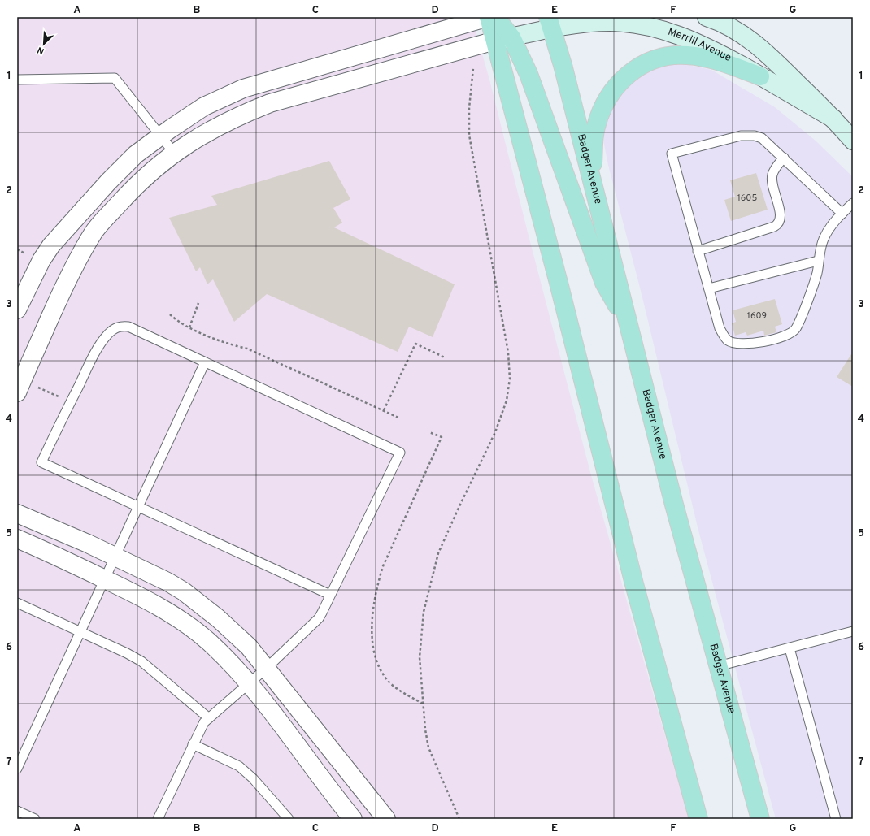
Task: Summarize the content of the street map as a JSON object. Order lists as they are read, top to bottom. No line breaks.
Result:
{"streets":{"main road":["Merrill Avenue","Badger Avenue"]},"crossings":[["Merrill Avenue","Badger Avenue"]],"house_numbers":["1605","1609"],"north":"bottom left","grid":{"columns":["A","B","C","D","E","F","G"],"rows":["1","2","3","4","5","6","7"]}}
